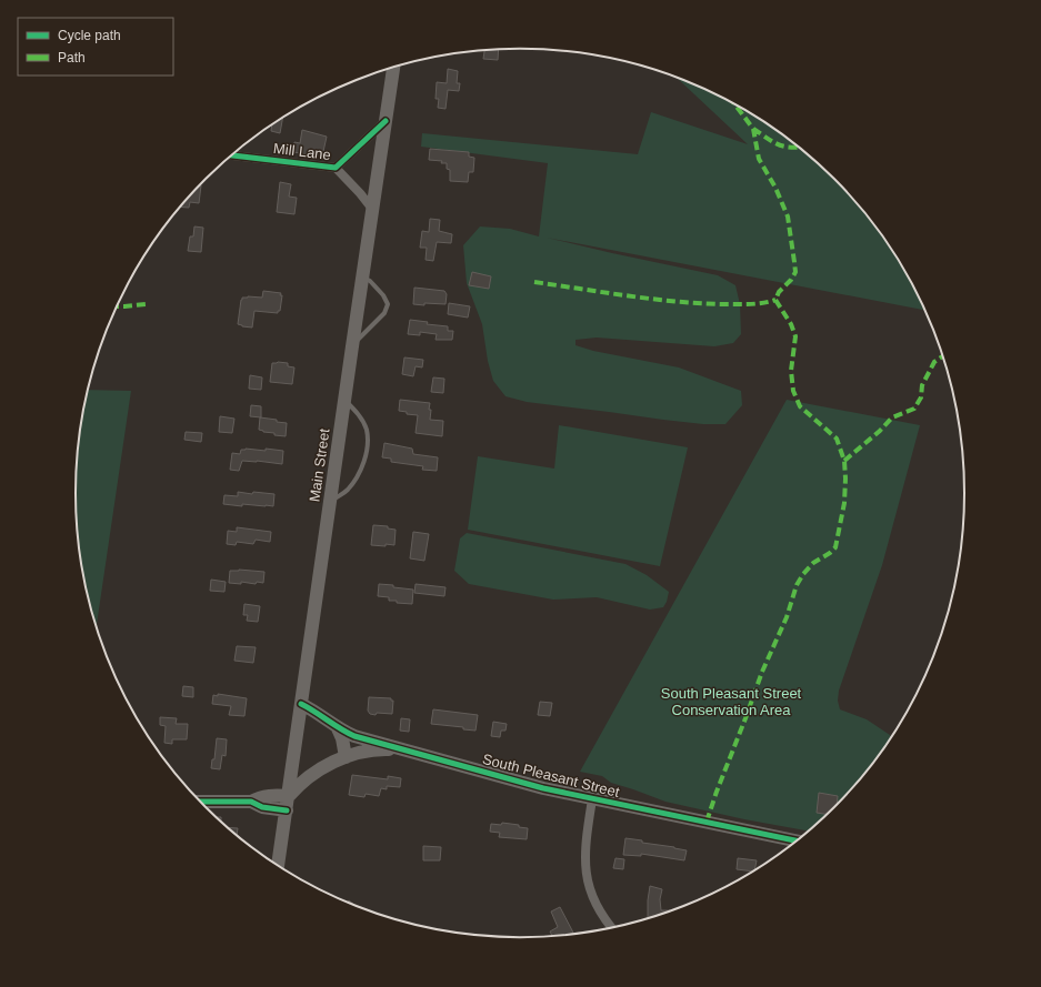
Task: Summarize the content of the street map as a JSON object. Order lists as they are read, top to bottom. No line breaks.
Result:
{"streets":{"street":["Mill Lane","Main Street","South Pleasant Street"]},"crossings":[["Mill Lane","Main Street"],["Main Street","South Pleasant Street"]],"parks":["South Pleasant Street Conservation Area"],"legend":["Cycle path","Path"]}
